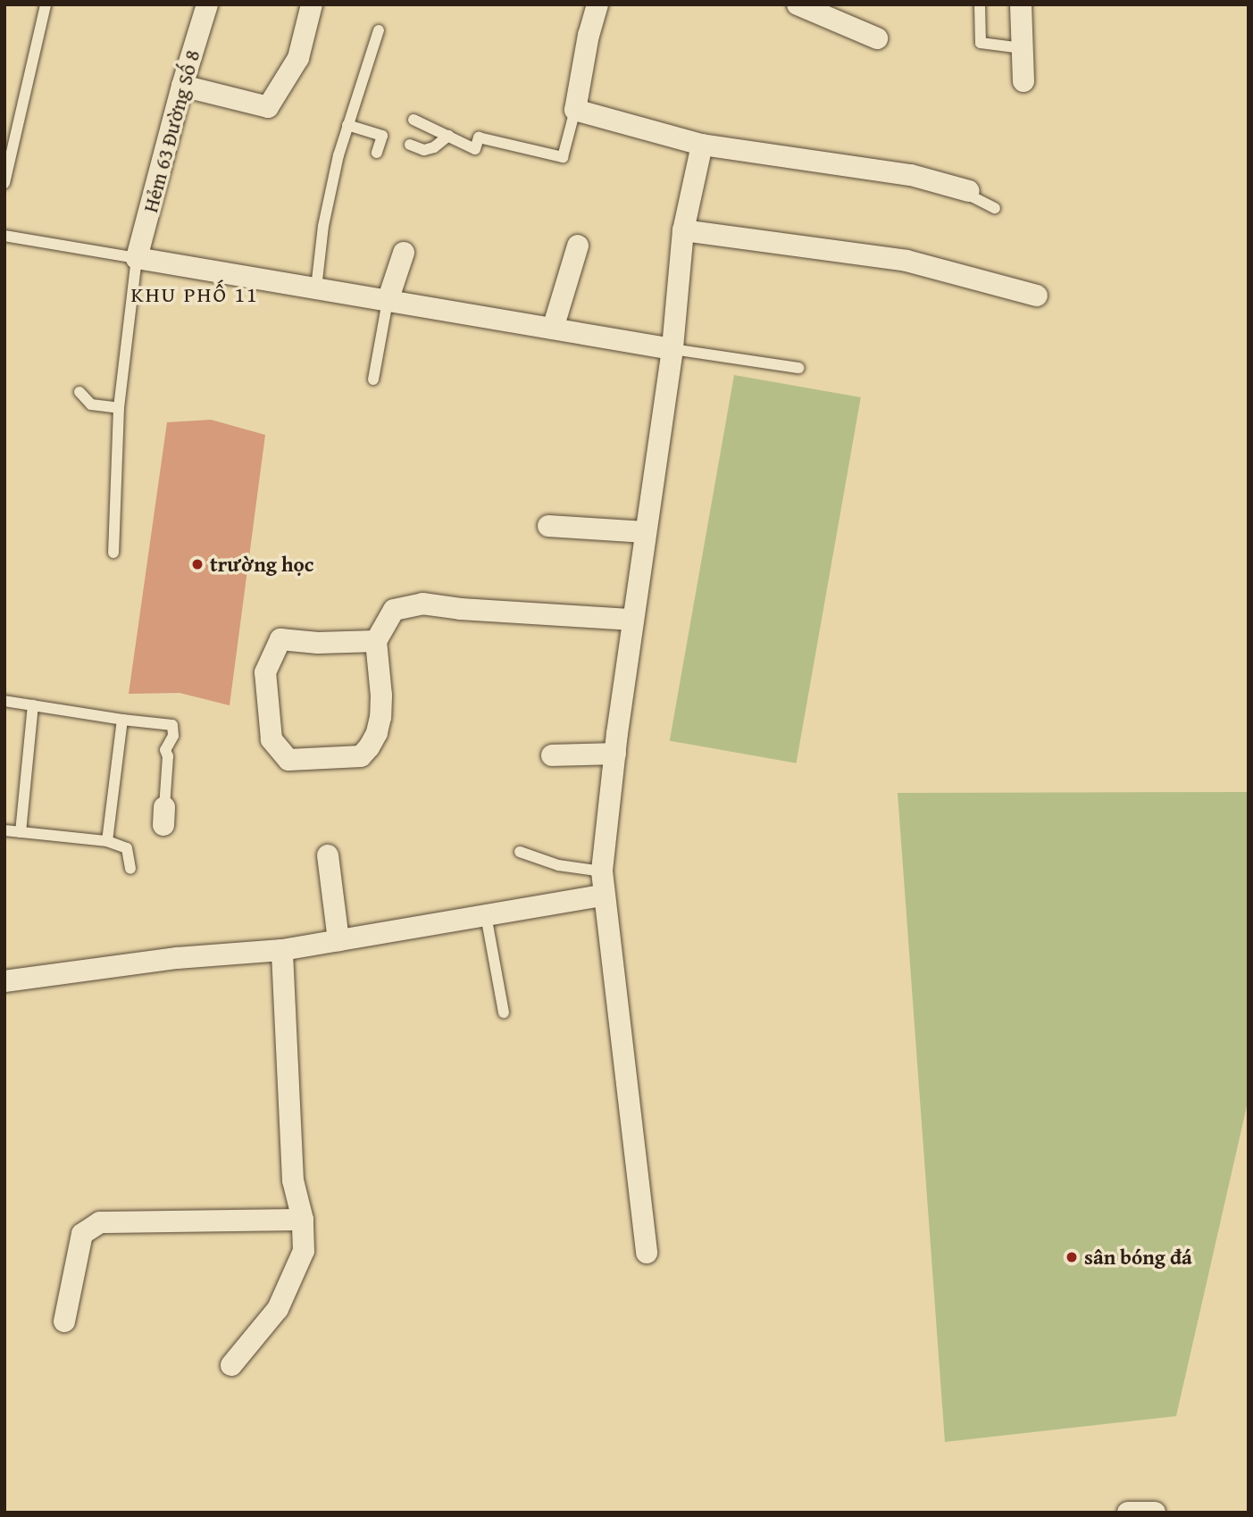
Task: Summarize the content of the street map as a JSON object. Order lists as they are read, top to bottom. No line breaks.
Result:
{"streets":{"street":["Hẻm 63 Đường Số 8"]},"districts":["KHU PHỐ 11"],"places":["trường học","sân bóng đá"]}
